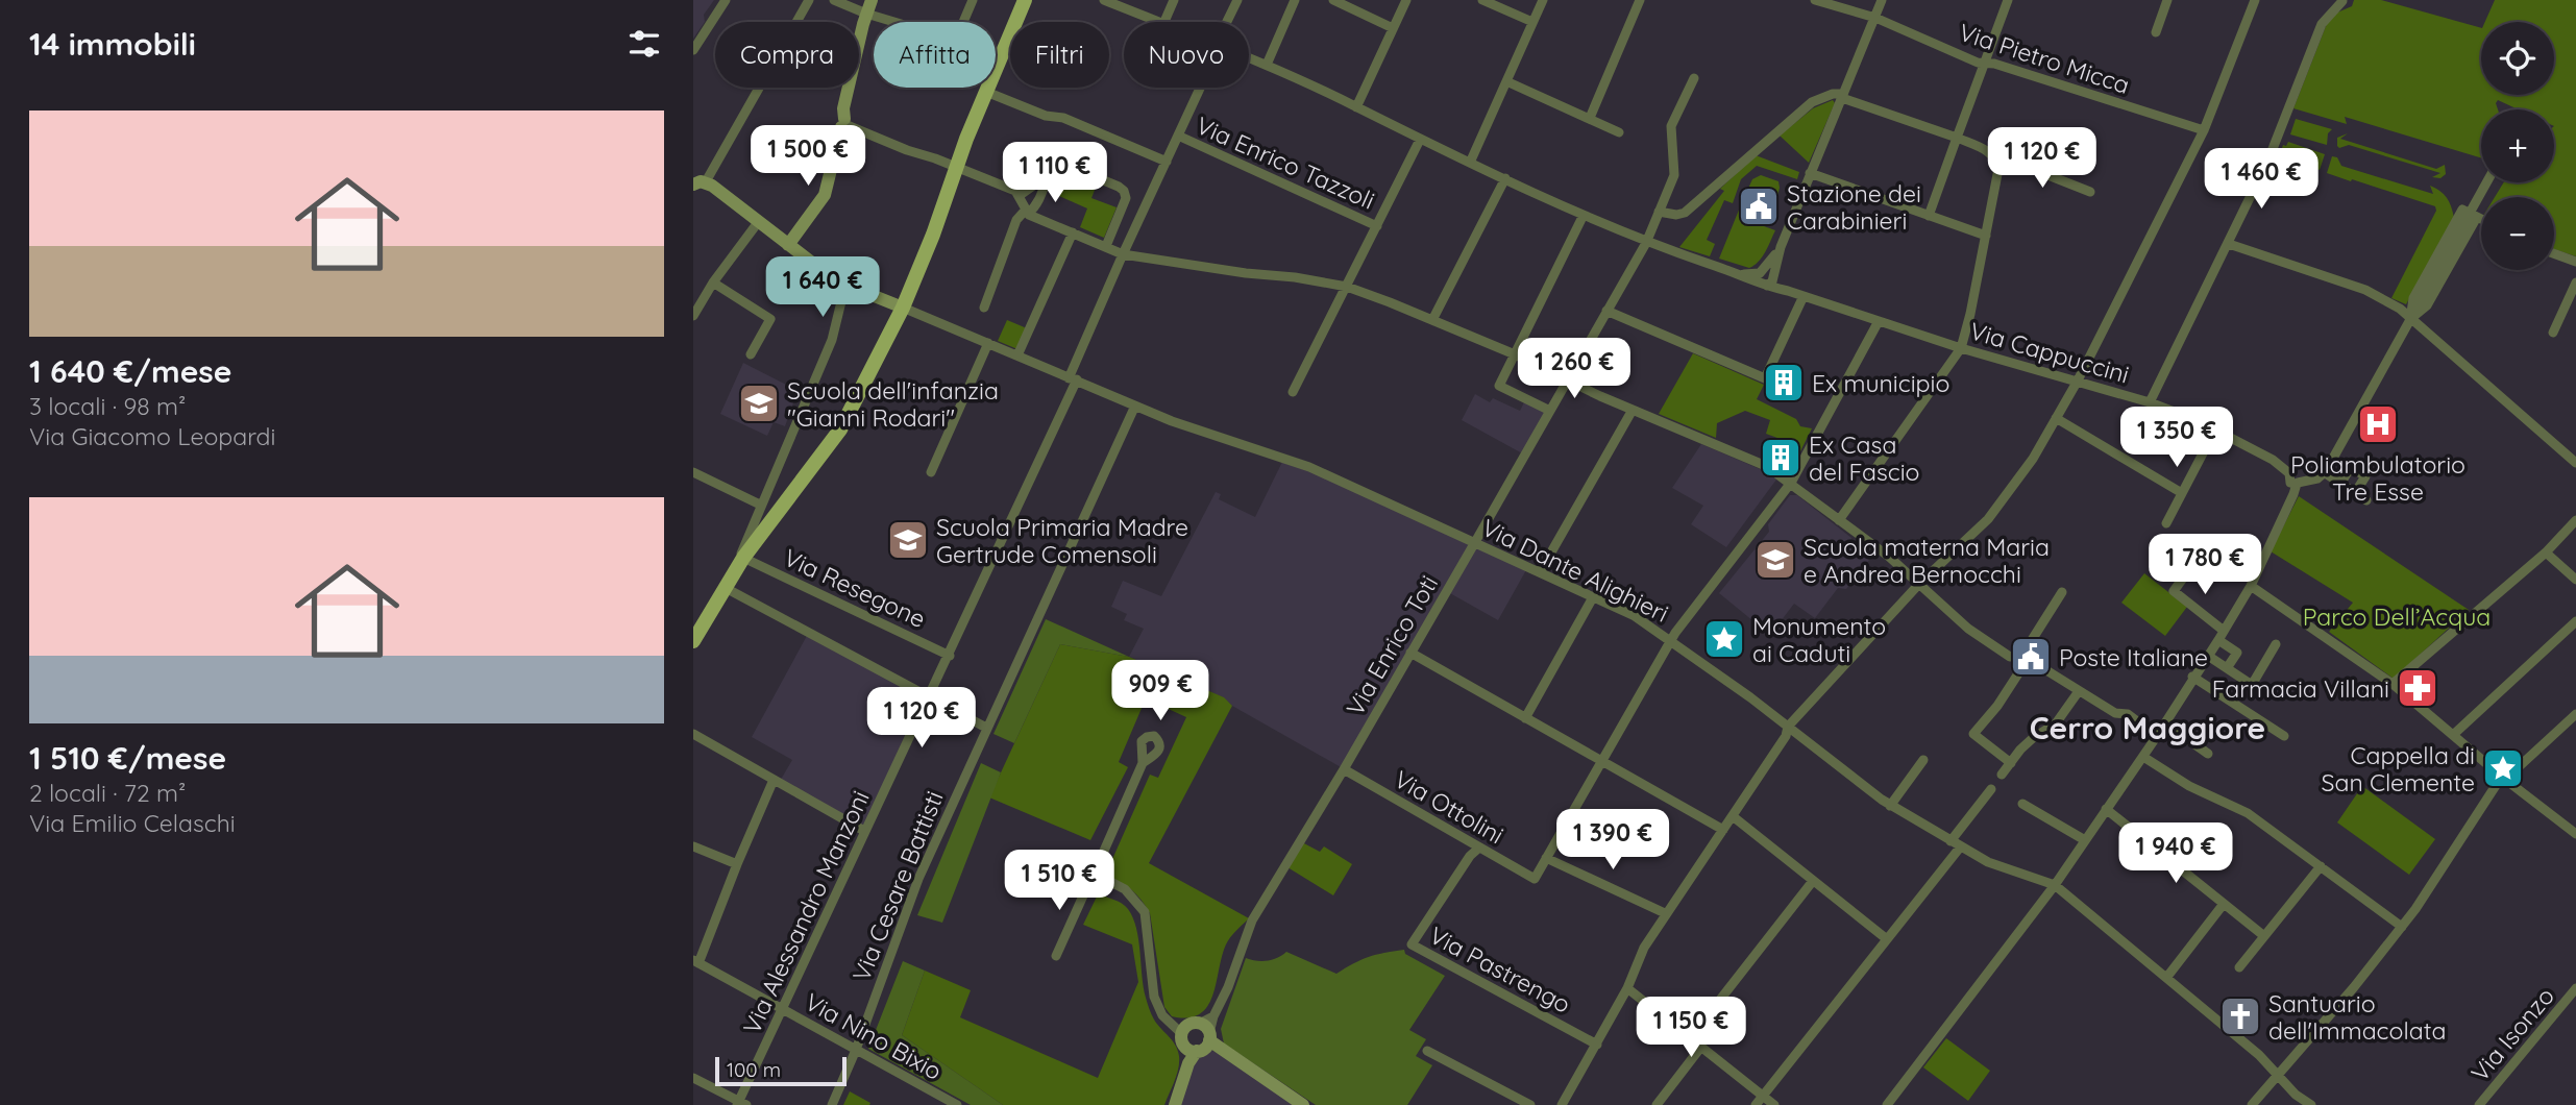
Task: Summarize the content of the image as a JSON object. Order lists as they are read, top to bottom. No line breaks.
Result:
{"streets":{"street":["Via Pietro Micca","Via Enrico Tazzoli","Via Cappuccini","Via Dante Alighieri","Via Resegone","Via Enrico Toti","Via Ottolini","Via Cesare Battisti","Via Alessandro Manzoni","Via Pastrengo","Via Isonzo","Via Nino Bixio"]},"crossings":[["Via Enrico Tazzoli","Via Alessandro Manzoni"],["Via Dante Alighieri","Via Enrico Toti"],["Via Dante Alighieri","Via Cesare Battisti"],["Via Dante Alighieri","Via Alessandro Manzoni"],["Via Resegone","Via Alessandro Manzoni"],["Via Enrico Toti","Via Ottolini"],["Via Ottolini","Via Pastrengo"],["Via Cesare Battisti","Via Nino Bixio"],["Via Alessandro Manzoni","Via Nino Bixio"]],"districts":["Cerro Maggiore"],"parks":["Parco Dell’Acqua"],"places":{"public building":["Stazione dei Carabinieri","Poste Italiane"],"building":["Ex municipio","Ex Casa del Fascio"],"school or university":["Scuola dell'infanzia \"Gianni Rodari\"","Scuola Primaria Madre Gertrude Comensoli","Scuola materna Maria e Andrea Bernocchi"],"hospital":["Poliambulatorio Tre Esse"],"place":["Monumento ai Caduti","Cappella di San Clemente"],"pharmacy":["Farmacia Villani"],"church":["Santuario dell'Immacolata"]},"scale_bar":"100 m","page":{"heading":"14 immobili","map_buttons":["+","−"],"chip":["Compra","Affitta","Filtri","Nuovo"],"list":[{"name":"1 640 €/mese","note":"3 locali · 98 m² · Via Giacomo Leopardi"},{"name":"1 510 €/mese","note":"2 locali · 72 m² · Via Emilio Celaschi"}],"price":["1 500 €","1 120 €","1 110 €","1 460 €","1 640 €","1 260 €","1 350 €","1 780 €","909 €","1 120 €","1 390 €","1 940 €","1 510 €","1 150 €"],"scale":"100 m"}}
